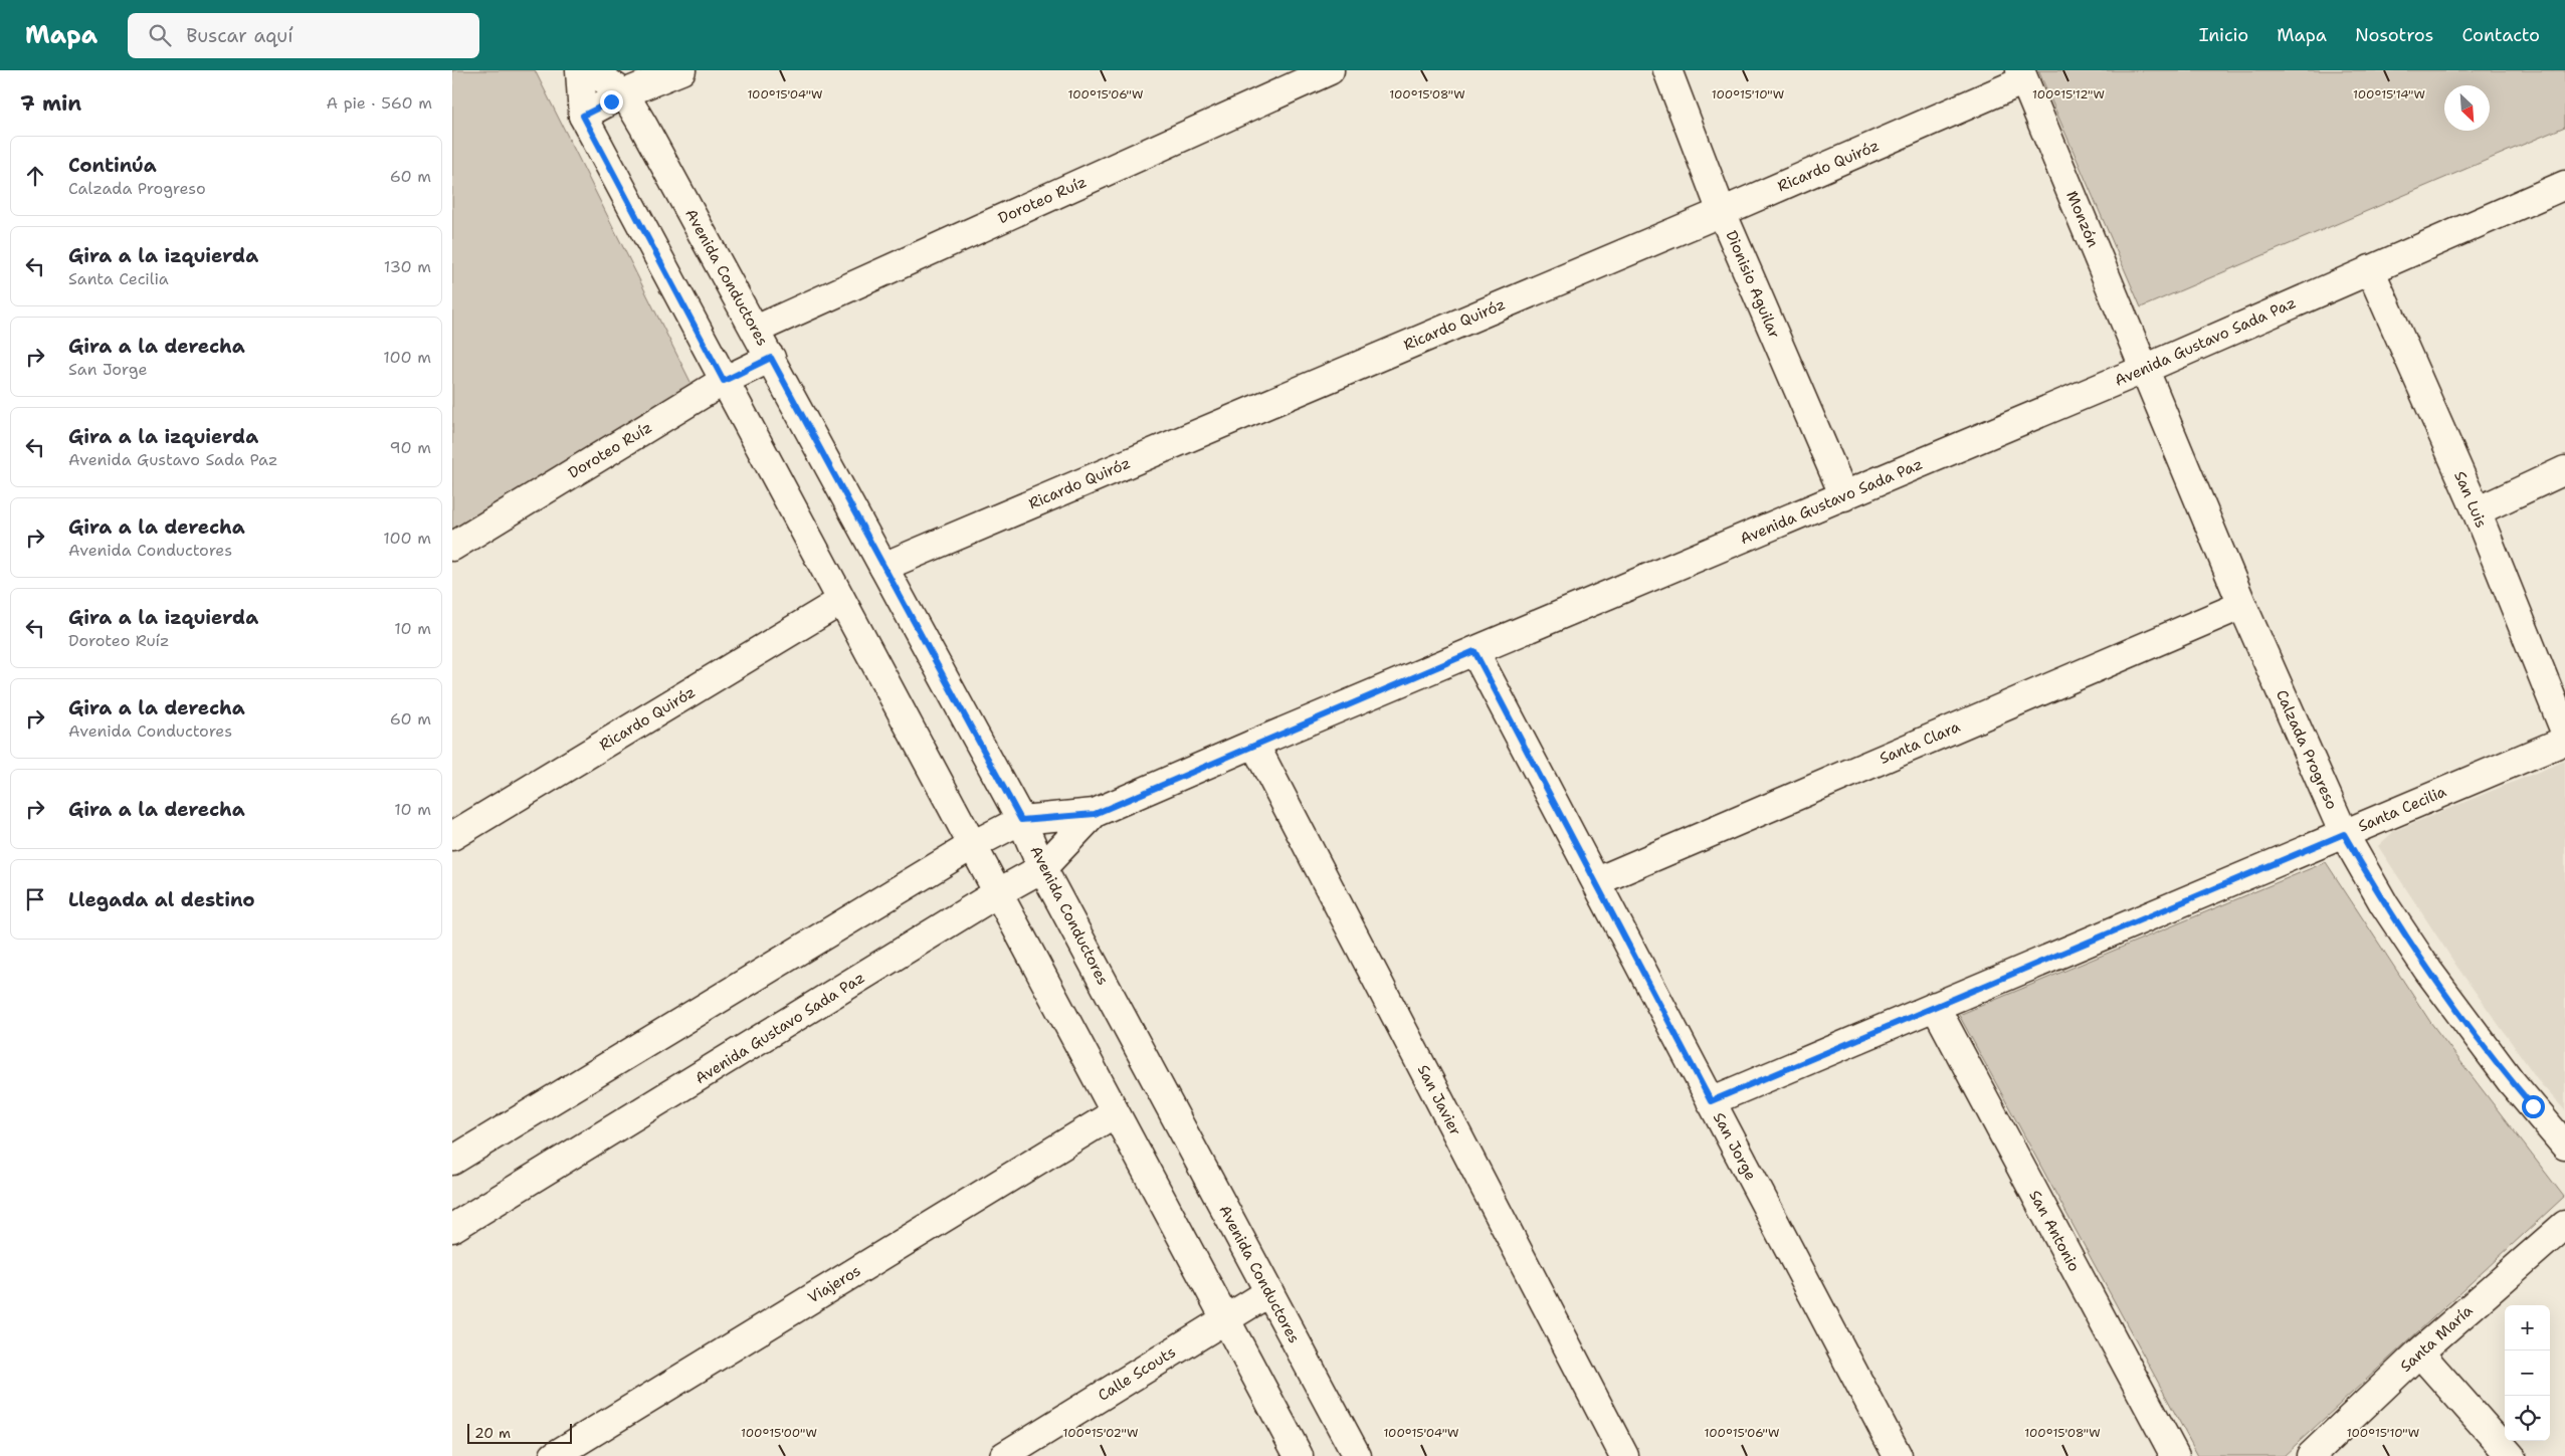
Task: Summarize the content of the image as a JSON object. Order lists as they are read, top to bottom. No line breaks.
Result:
{"streets":{"street":["Ricardo Quiróz","Doroteo Ruíz","Monzón","Avenida Conductores","Dionisio Aguilar","Avenida Gustavo Sada Paz","San Luis","Santa Clara","Calzada Progreso","Santa Cecilia","San Javier","San Jorge","San Antonio","Viajeros","Santa María","Calle Scouts"]},"crossings":[["Ricardo Quiróz","Monzón"],["Ricardo Quiróz","Avenida Conductores"],["Ricardo Quiróz","Dionisio Aguilar"],["Doroteo Ruíz","Avenida Conductores"],["Monzón","Avenida Gustavo Sada Paz"],["Monzón","Calzada Progreso"],["Avenida Conductores","Avenida Gustavo Sada Paz"],["Avenida Conductores","Calle Scouts"],["Dionisio Aguilar","Avenida Gustavo Sada Paz"],["Avenida Gustavo Sada Paz","San Luis"],["Avenida Gustavo Sada Paz","Calzada Progreso"],["Avenida Gustavo Sada Paz","San Javier"],["Avenida Gustavo Sada Paz","San Jorge"],["Santa Clara","Calzada Progreso"],["Santa Clara","San Jorge"],["Calzada Progreso","Santa Cecilia"],["Santa Cecilia","San Jorge"],["Santa Cecilia","San Antonio"]],"scale_bar":"20 m","north":"bottom right","page":{"header":"Mapa","search":"Buscar aquí","nav":["Inicio","Mapa","Nosotros","Contacto"],"heading":["7 min","A pie · 560 m"],"list":[["Continúa","Calzada Progreso","60 m"],["Gira a la izquierda","Santa Cecilia","130 m"],["Gira a la derecha","San Jorge","100 m"],["Gira a la izquierda","Avenida Gustavo Sada Paz","90 m"],["Gira a la derecha","Avenida Conductores","100 m"],["Gira a la izquierda","Doroteo Ruíz","10 m"],["Gira a la derecha","Avenida Conductores","60 m"],["Gira a la derecha","10 m"],"Llegada al destino"],"map_buttons":["+","−"],"scale":"20 m"},"coordinates":["100°15'04\"W","100°15'06\"W","100°15'08\"W","100°15'10\"W","100°15'12\"W","100°15'14\"W","100°15'00\"W","100°15'02\"W"]}
